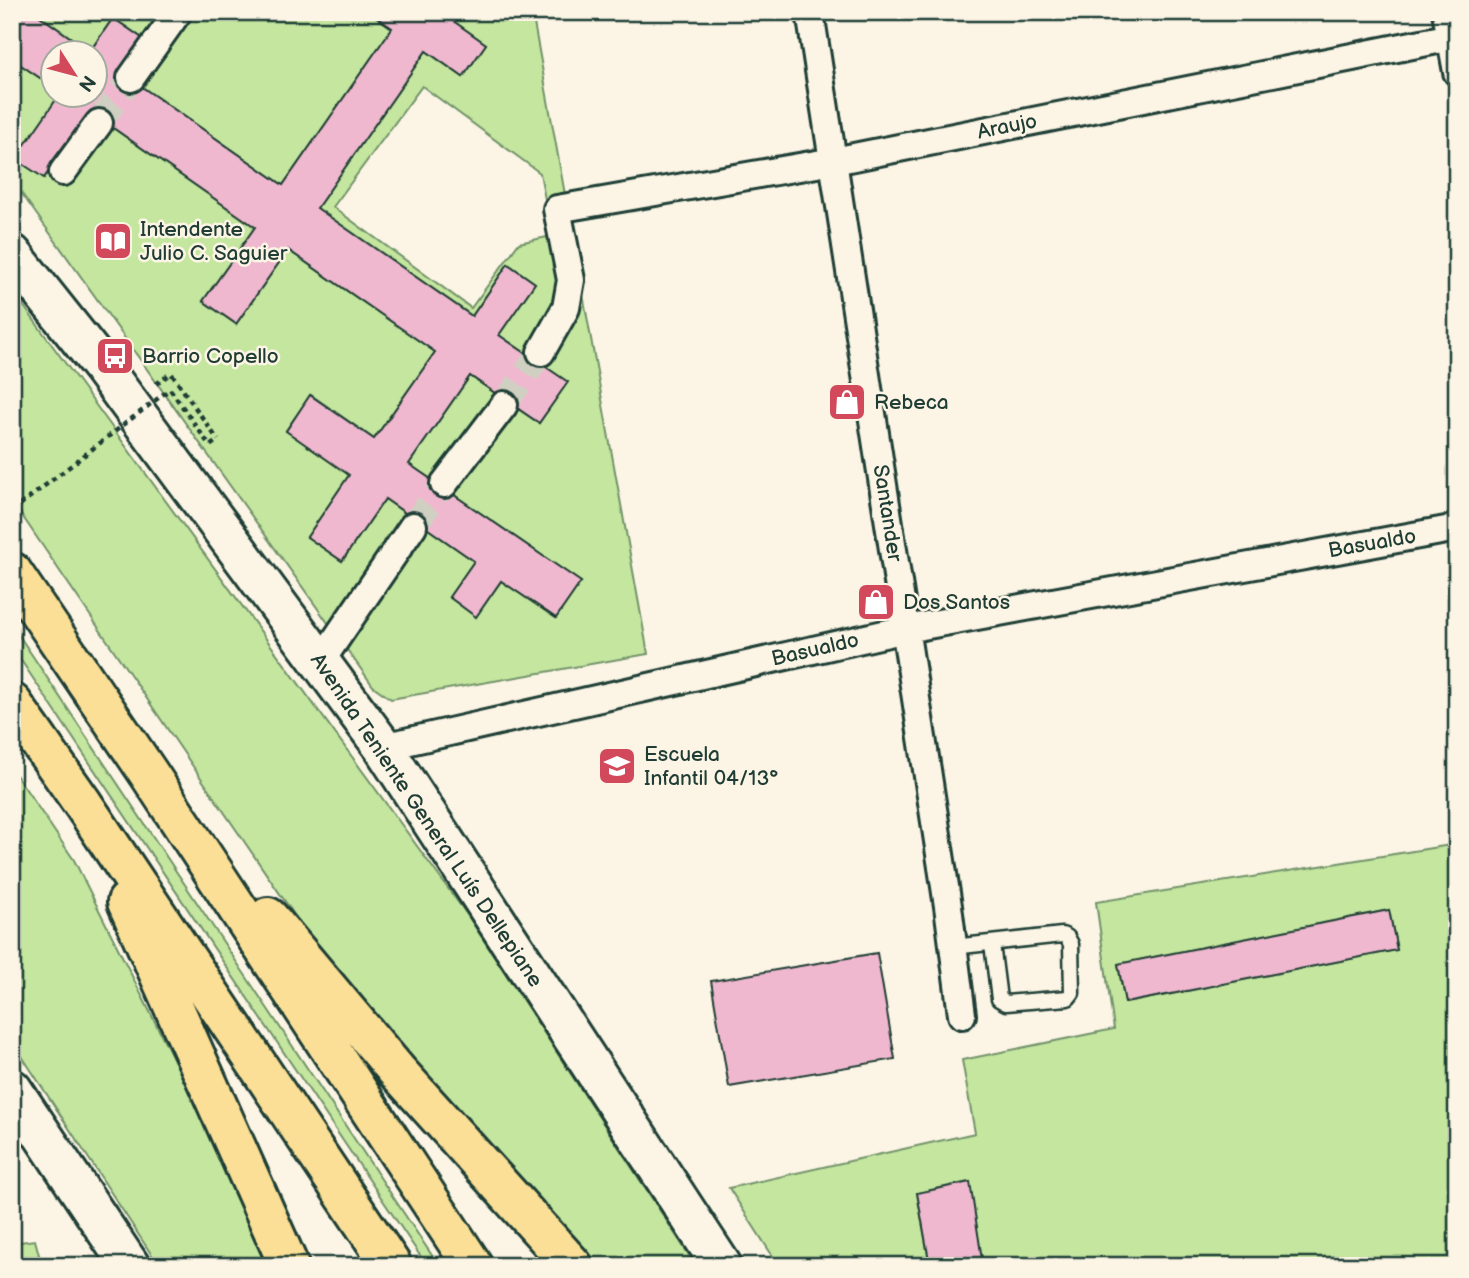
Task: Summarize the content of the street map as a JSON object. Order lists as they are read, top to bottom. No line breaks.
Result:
{"streets":{"street":["Araujo","Santander","Basualdo","Avenida Teniente General Luís Dellepiane"]},"crossings":[["Araujo","Santander"],["Santander","Basualdo"],["Basualdo","Avenida Teniente General Luís Dellepiane"]],"places":{"library":["Intendente Julio C. Saguier"],"bus stop":["Barrio Copello"],"shop":["Rebeca","Dos Santos"],"school or university":["Escuela Infantil 04/13°"]},"north":"bottom right"}
